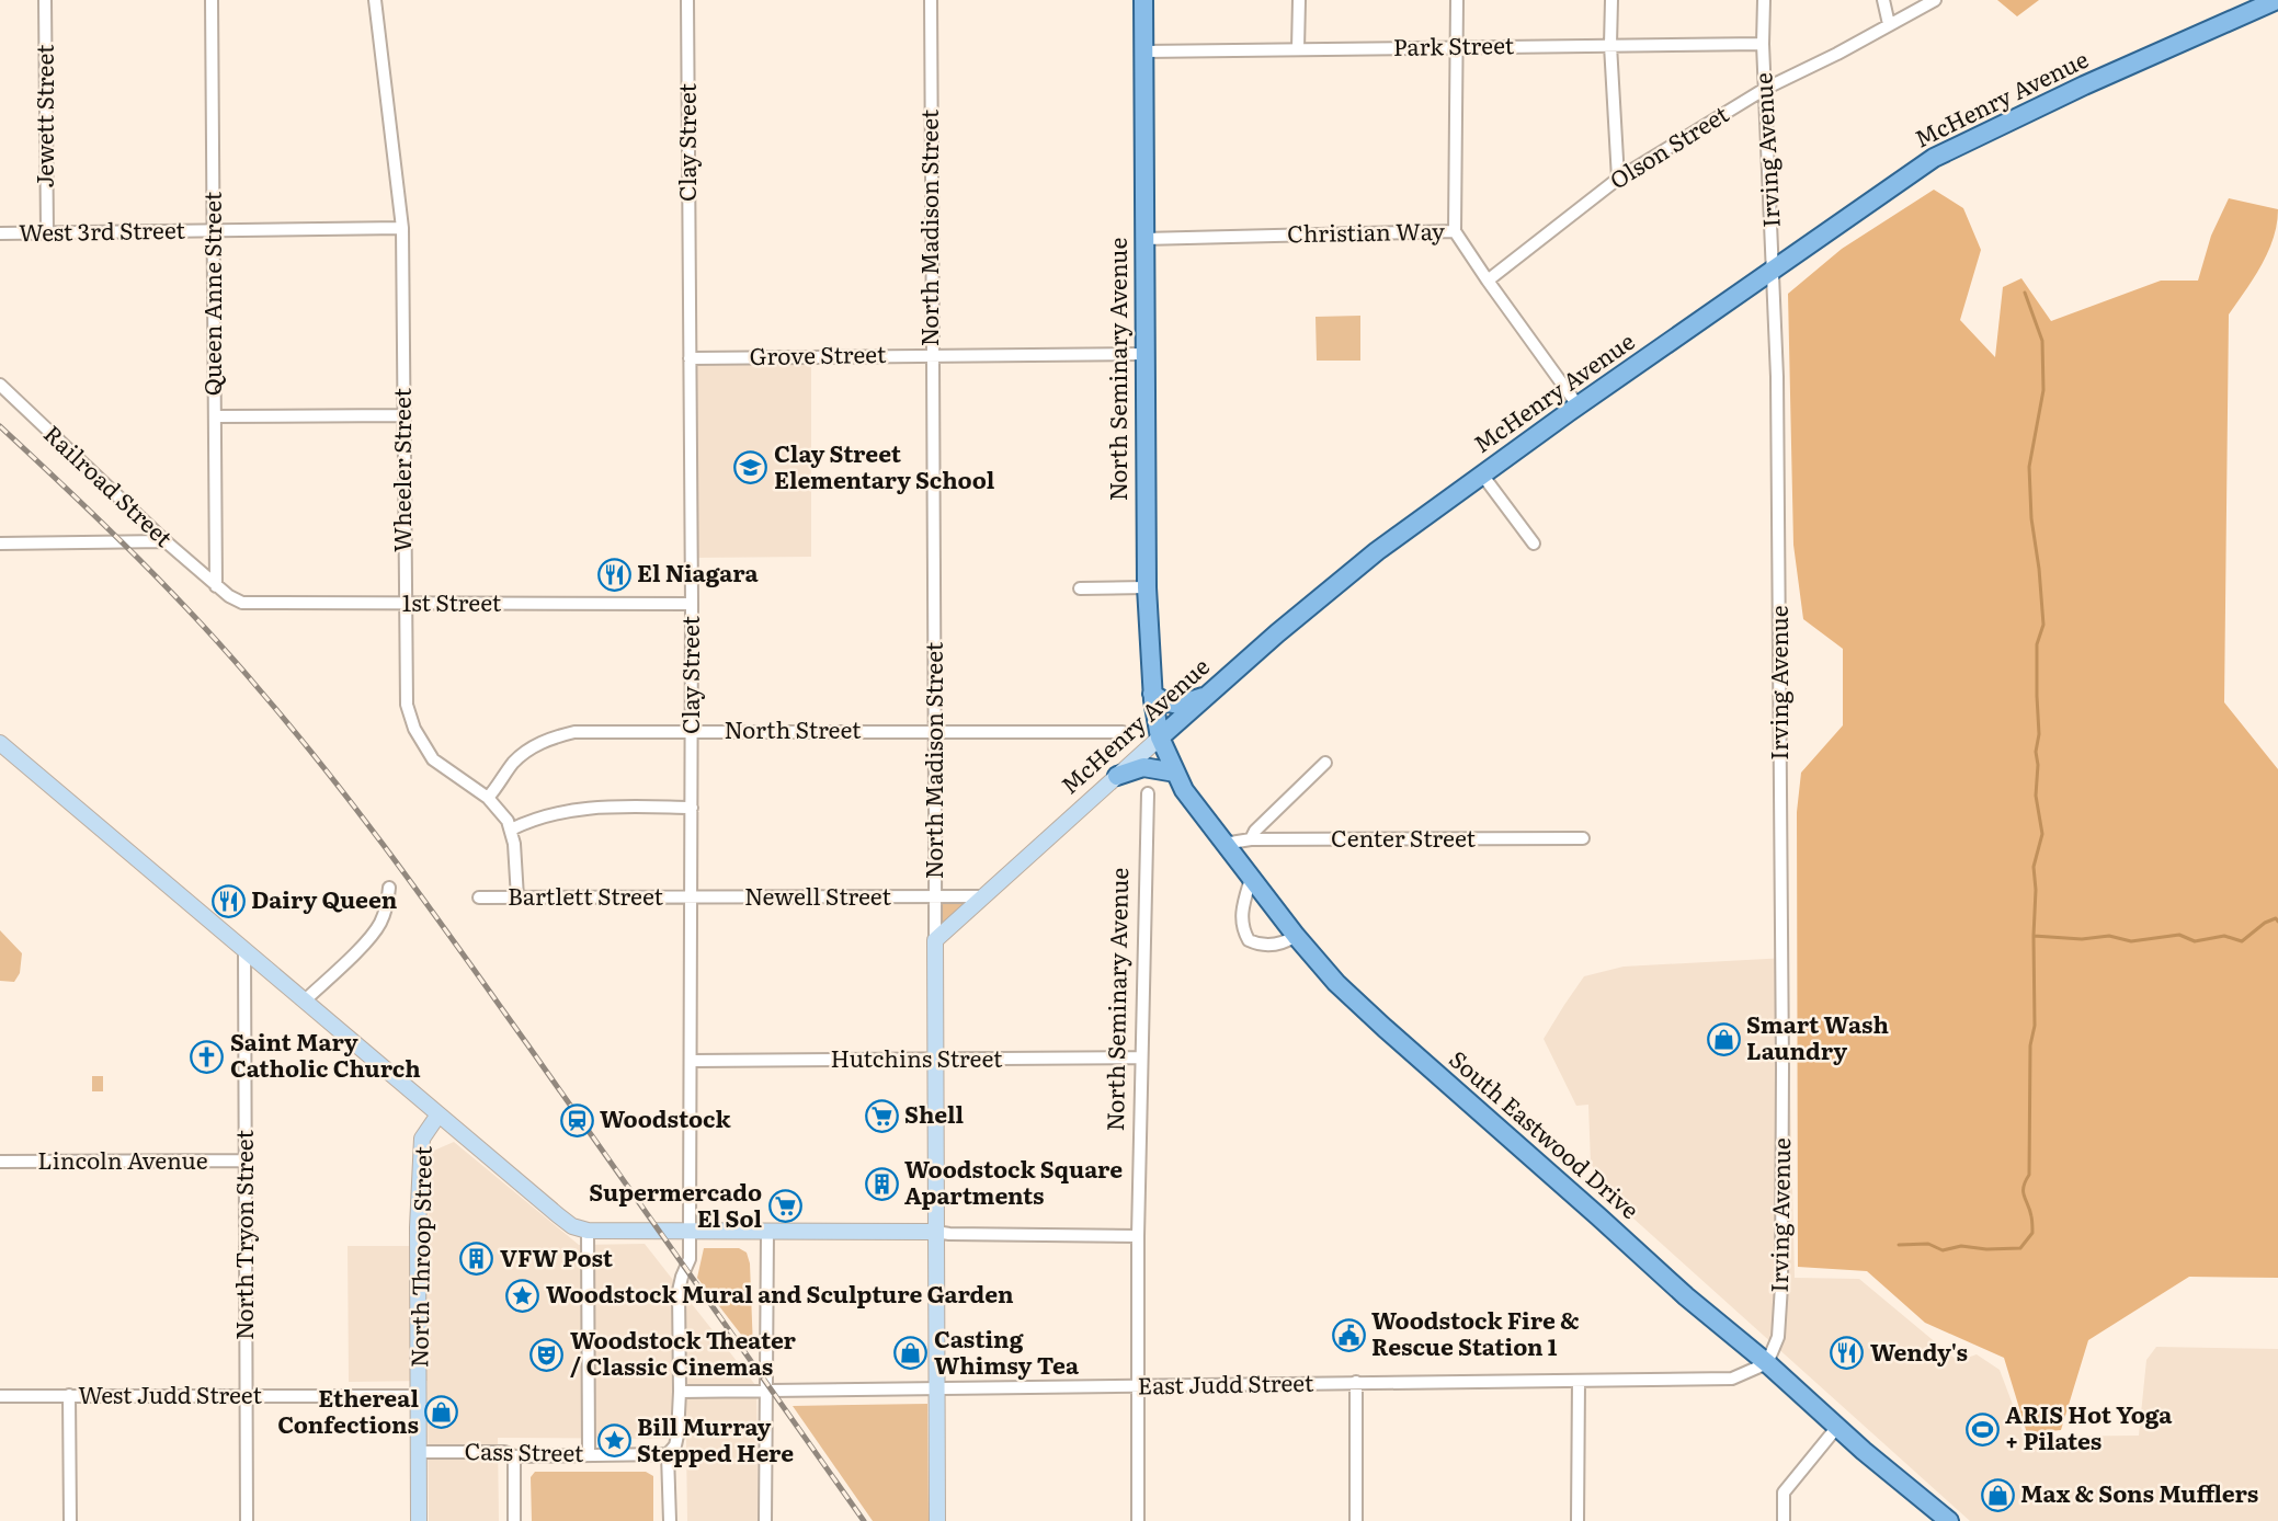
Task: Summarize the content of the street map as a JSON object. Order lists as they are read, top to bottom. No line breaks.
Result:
{"streets":{"main road":["McHenry Avenue","North Madison Street","North Seminary Avenue","South Eastwood Drive","North Throop Street"],"street":["Park Street","Jewett Street","Clay Street","Olson Street","Irving Avenue","West 3rd Street","Christian Way","Queen Anne Street","Grove Street","Wheeler Street","Railroad Street","1st Street","North Street","Center Street","Bartlett Street","Newell Street","Hutchins Street","Lincoln Avenue","North Tryon Street","East Judd Street","West Judd Street","Cass Street"]},"crossings":[["Park Street","Irving Avenue"],["Park Street","North Seminary Avenue"],["McHenry Avenue","Irving Avenue"],["McHenry Avenue","North Madison Street"],["McHenry Avenue","Christian Way"],["McHenry Avenue","North Seminary Avenue"],["McHenry Avenue","Newell Street"],["McHenry Avenue","South Eastwood Drive"],["Jewett Street","West 3rd Street"],["Clay Street","Grove Street"],["Clay Street","1st Street"],["Clay Street","North Street"],["Clay Street","Bartlett Street"],["Clay Street","Newell Street"],["Clay Street","Hutchins Street"],["Clay Street","East Judd Street"],["Clay Street","Cass Street"],["Olson Street","Irving Avenue"],["Olson Street","Christian Way"],["Irving Avenue","South Eastwood Drive"],["Irving Avenue","East Judd Street"],["North Madison Street","Grove Street"],["North Madison Street","North Street"],["North Madison Street","Newell Street"],["North Madison Street","Hutchins Street"],["North Madison Street","East Judd Street"],["West 3rd Street","Queen Anne Street"],["West 3rd Street","Wheeler Street"],["Christian Way","North Seminary Avenue"],["Queen Anne Street","Railroad Street"],["Queen Anne Street","1st Street"],["Grove Street","North Seminary Avenue"],["North Seminary Avenue","Hutchins Street"],["North Seminary Avenue","South Eastwood Drive"],["North Seminary Avenue","East Judd Street"],["Wheeler Street","1st Street"],["Wheeler Street","North Street"],["Wheeler Street","Bartlett Street"],["Railroad Street","1st Street"],["Center Street","South Eastwood Drive"],["Bartlett Street","Newell Street"],["South Eastwood Drive","East Judd Street"],["Lincoln Avenue","North Tryon Street"],["North Tryon Street","West Judd Street"],["North Throop Street","West Judd Street"],["North Throop Street","Cass Street"]],"places":{"school or university":["Clay Street Elementary School"],"restaurant":["El Niagara","Dairy Queen","Wendy's"],"shop":["Smart Wash Laundry","Casting Whimsy Tea","Ethereal Confections","Max & Sons Mufflers"],"church":["Saint Mary Catholic Church"],"supermarket":["Shell","Supermercado El Sol"],"station":["Woodstock"],"building":["Woodstock Square Apartments","VFW Post"],"place":["Woodstock Mural and Sculpture Garden","Bill Murray Stepped Here"],"public building":["Woodstock Fire & Rescue Station 1"],"theatre":["Woodstock Theater / Classic Cinemas"],"sports":["ARIS Hot Yoga + Pilates"]}}
